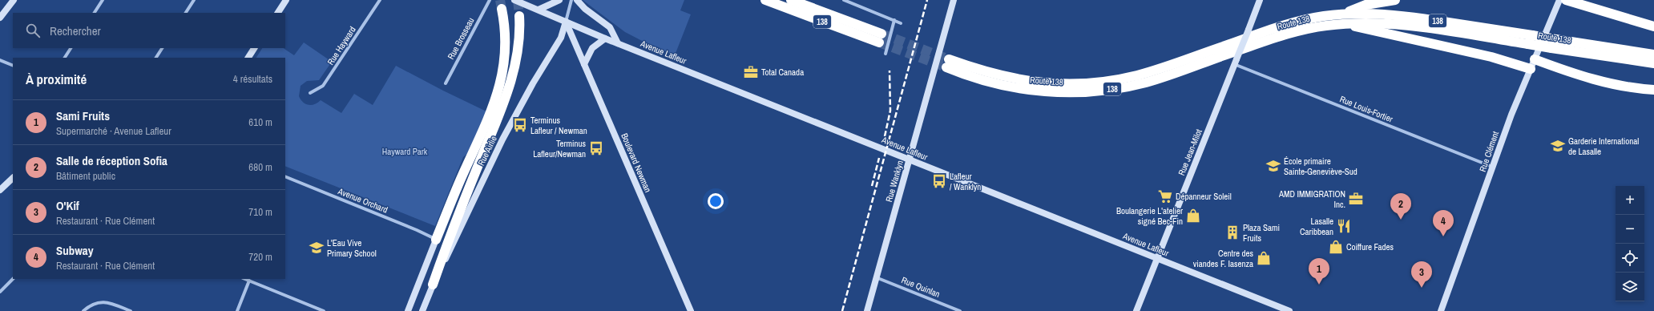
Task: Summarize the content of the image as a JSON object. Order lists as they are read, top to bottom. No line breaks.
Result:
{"streets":{"highway":["138","Route 138"],"main road":["Avenue Lafleur","Rue Airlie","Rue Clément","Rue Jean-Milot","Boulevard Newman","Rue Wanklyn"],"street":["Rue Brosseau","Rue Hayward","Rue Louis-Fortier","Avenue Orchard","Rue Quinlan"]},"crossings":[["Avenue Lafleur","Rue Airlie"],["Avenue Lafleur","Rue Jean-Milot"],["Avenue Lafleur","Boulevard Newman"],["Avenue Lafleur","Rue Wanklyn"],["Rue Louis-Fortier","Rue Clément"],["Rue Louis-Fortier","Rue Jean-Milot"],["Rue Airlie","Boulevard Newman"],["Rue Wanklyn","Rue Quinlan"]],"parks":["Hayward Park"],"places":{"office":["Total Canada","AMD IMMIGRATION Inc."],"bus stop":["Terminus Lafleur / Newman","Terminus Lafleur/Newman","Lafleur / Wanklyn"],"school or university":["Garderie International de Lasalle","École primaire Sainte-Geneviève-Sud","L'Eau Vive Primary School"],"supermarket":["Dépanneur Soleil"],"shop":["Boulangerie L'atelier signé Bec-Fin","Coiffure Fades","Centre des viandes F. Iasenza"],"restaurant":["Lasalle Caribbean"],"building":["Plaza Sami Fruits"]},"page":{"search":"Rechercher","heading":["À proximité","4 résultats"],"list":[{"mark":"1","name":"Sami Fruits","note":"Supermarché · Avenue Lafleur","value":"610 m"},{"mark":"2","name":"Salle de réception Sofia","note":"Bâtiment public","value":"680 m"},{"mark":"3","name":"O'Kif","note":"Restaurant · Rue Clément","value":"710 m"},{"mark":"4","name":"Subway","note":"Restaurant · Rue Clément","value":"720 m"}],"map_buttons":["+","−"],"pins":["2","4","1","3"]}}
